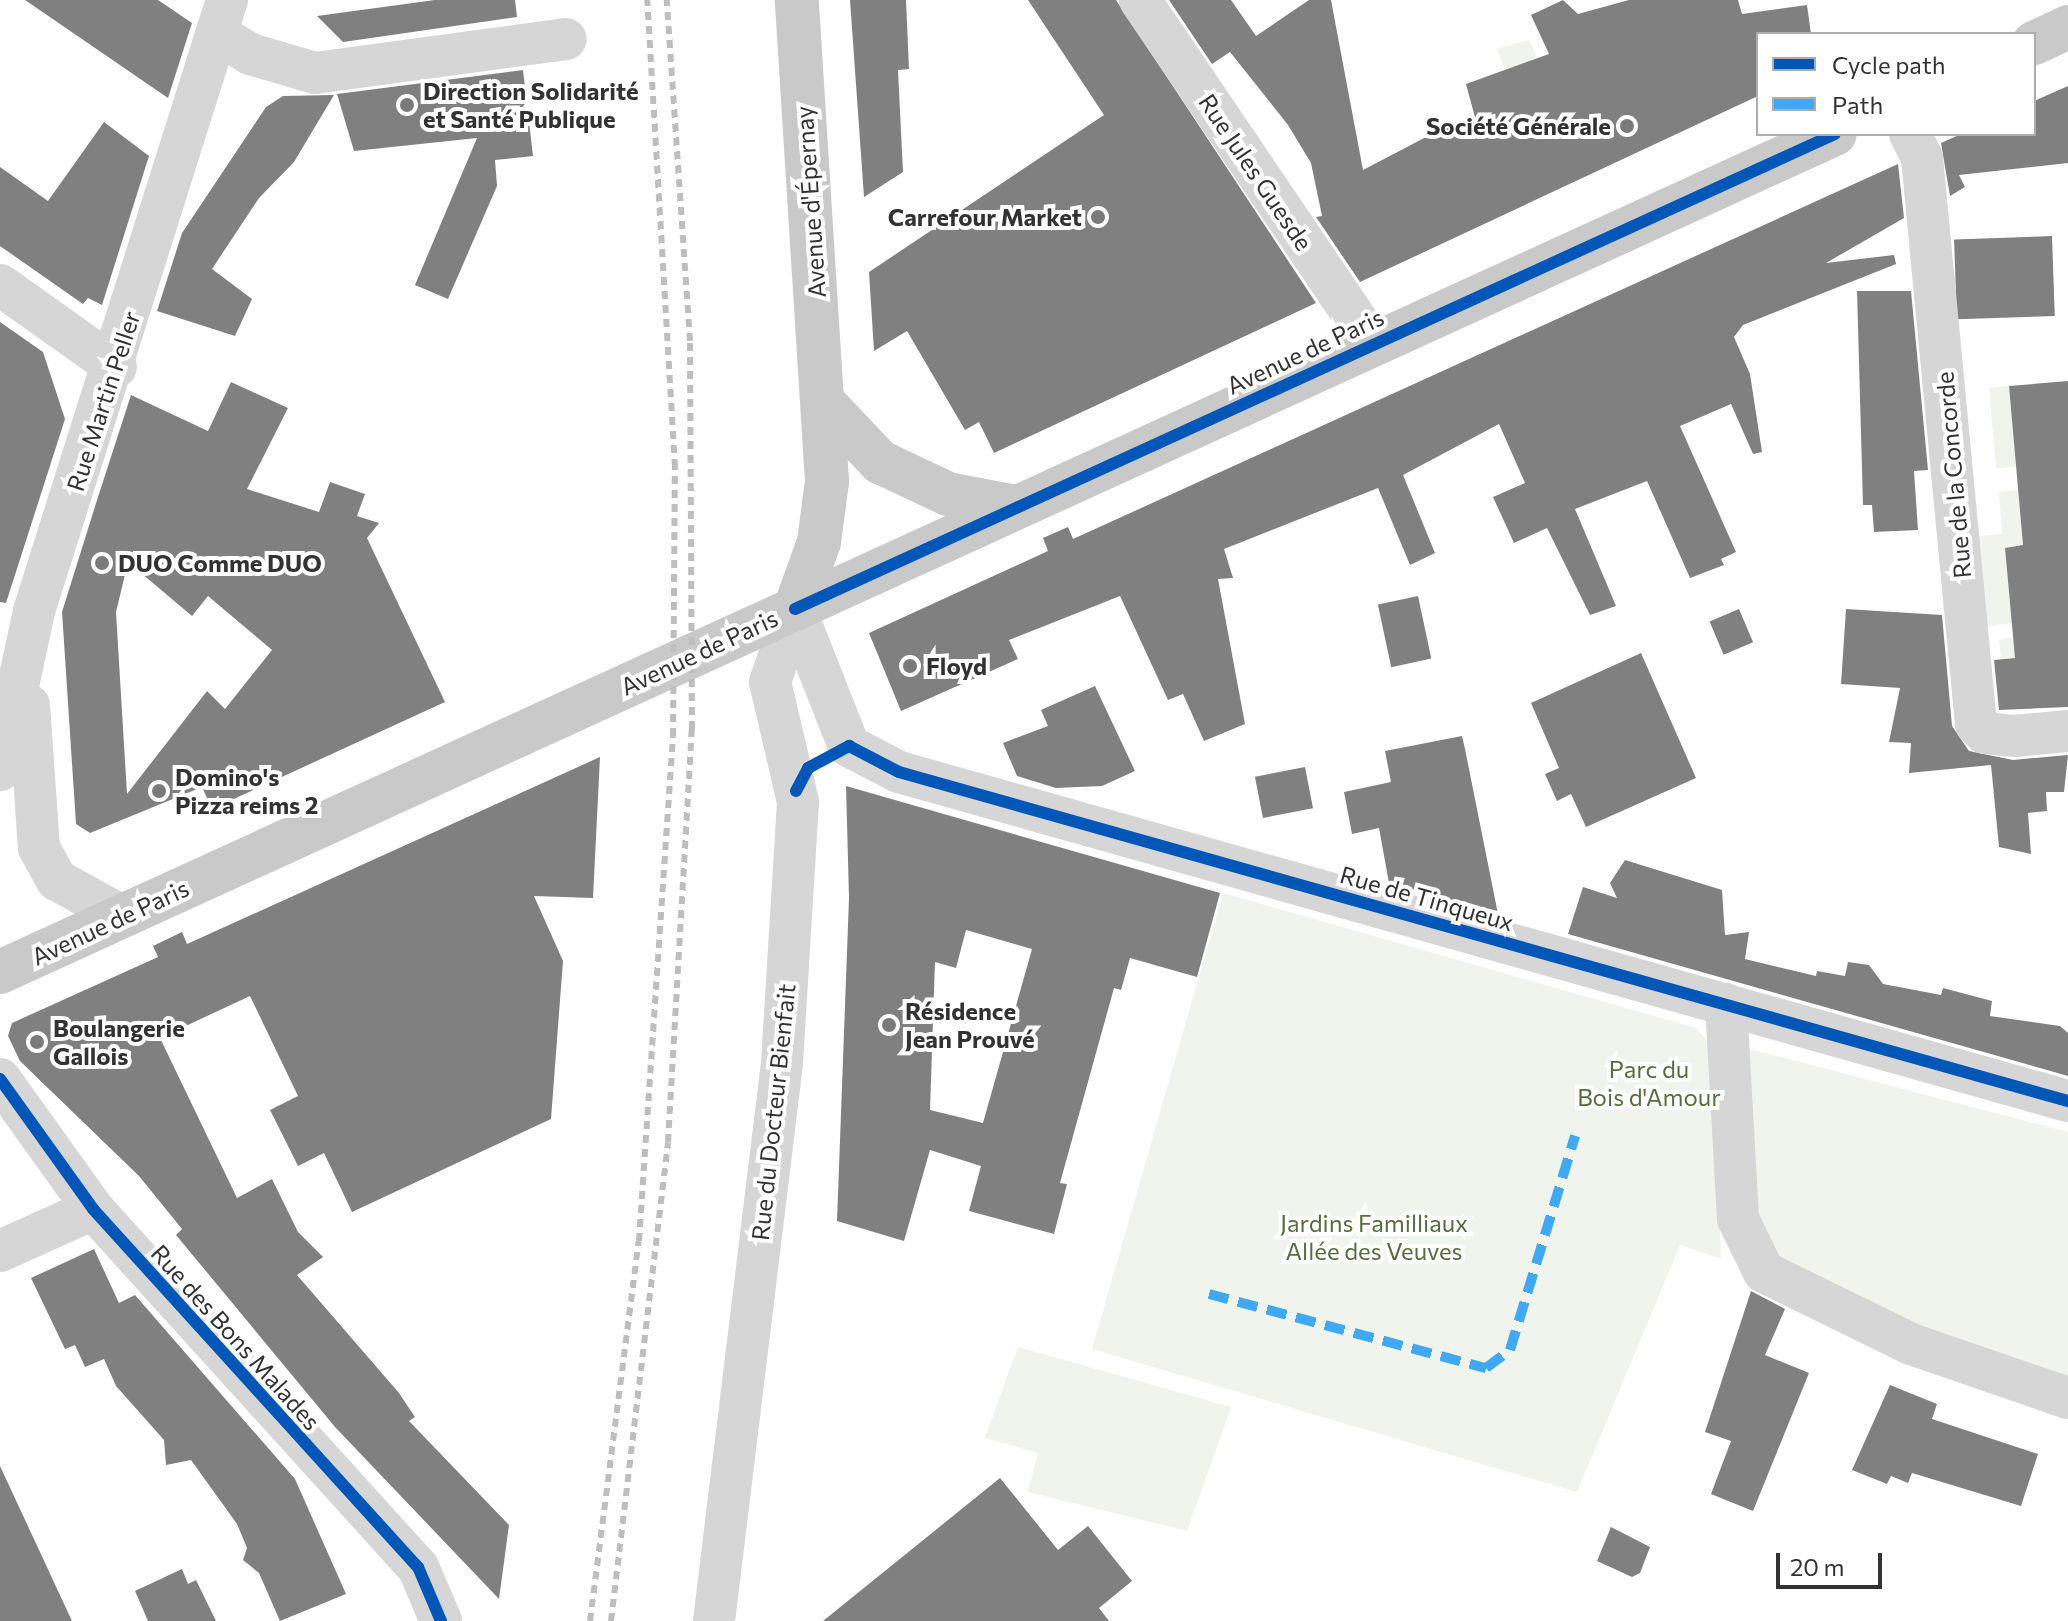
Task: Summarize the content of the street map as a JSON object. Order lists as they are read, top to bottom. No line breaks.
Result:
{"streets":{"main road":["Avenue d'Épernay","Avenue de Paris"],"street":["Rue Jules Guesde","Rue Martin Peller","Rue de la Concorde","Rue de Tinqueux","Rue du Docteur Bienfait","Rue des Bons Malades"]},"crossings":[["Rue Jules Guesde","Avenue de Paris"],["Avenue d'Épernay","Avenue de Paris"],["Avenue d'Épernay","Rue du Docteur Bienfait"],["Avenue de Paris","Rue du Docteur Bienfait"]],"parks":["Parc du Bois d'Amour","Jardins Familliaux Allée des Veuves"],"places":["Direction Solidarité et Santé Publique","Société Générale","Carrefour Market","DUO Comme DUO","Floyd","Domino's Pizza reims 2","Résidence Jean Prouvé","Boulangerie Gallois"],"legend":["Cycle path","Path"],"scale_bar":"20 m"}
